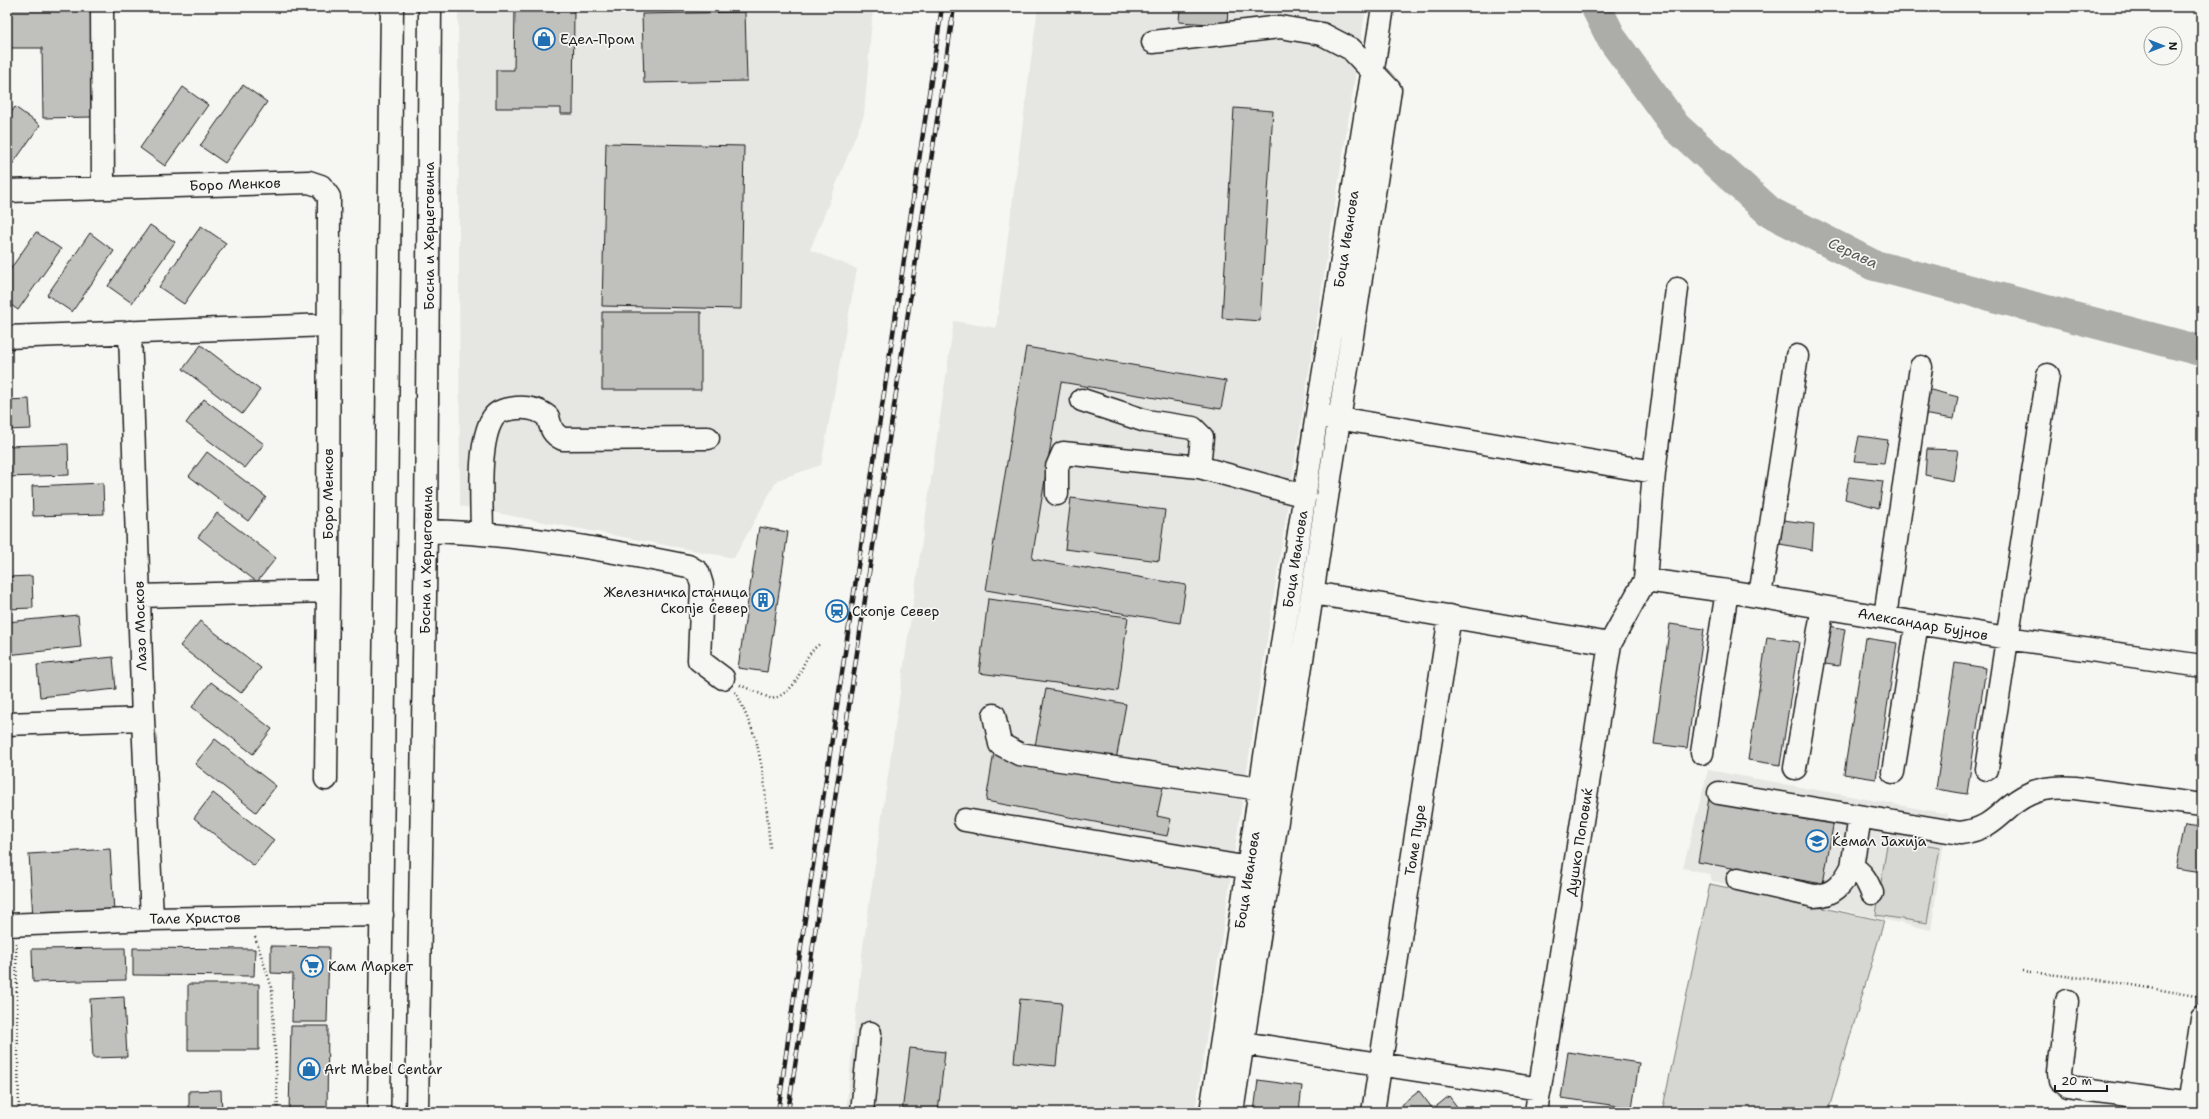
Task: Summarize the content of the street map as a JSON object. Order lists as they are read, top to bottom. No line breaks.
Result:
{"streets":{"street":["Боро Менков","Босна и Херцеговина","Боца Иванова","Александар Бујнов","Лазо Москов","Томе Пуре","Душко Поповиќ","Тале Христов"]},"crossings":[["Александар Бујнов","Душко Поповиќ"],["Лазо Москов","Тале Христов"]],"water":["Серава"],"places":{"shop":["Едел-Пром","Art Mebel Centar"],"building":["Железничка станица Скопје Север"],"station":["Скопје Север"],"school or university":["Ќемал Јахија"],"supermarket":["Кам Маркет"]},"scale_bar":"20 m","north":"right"}
